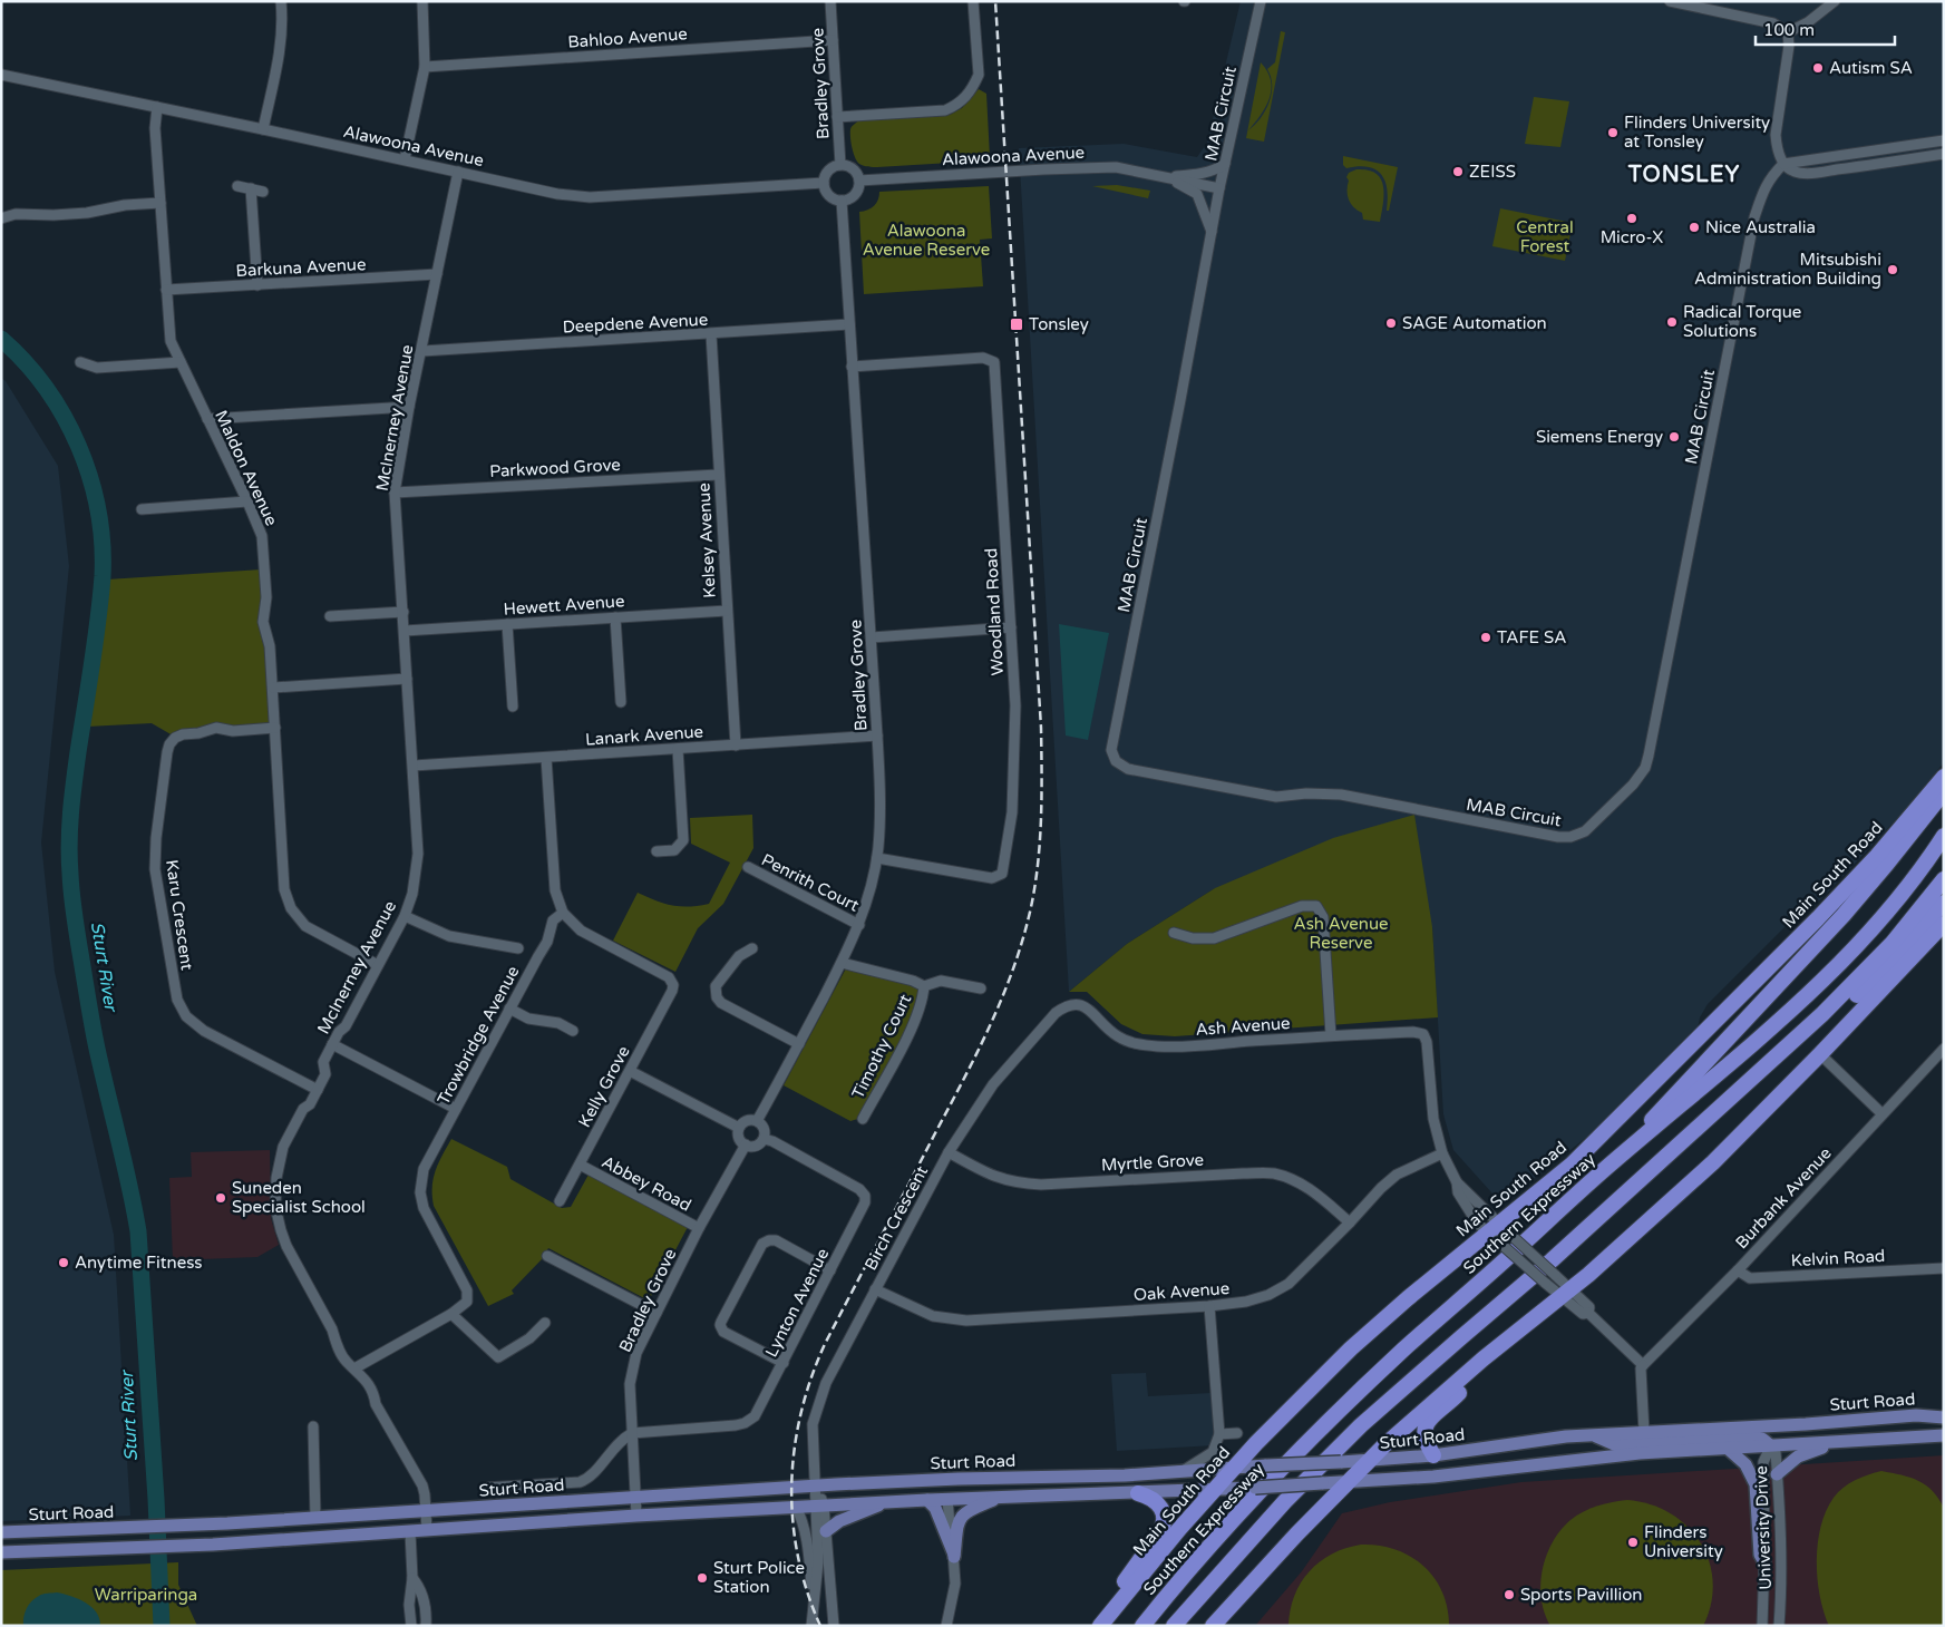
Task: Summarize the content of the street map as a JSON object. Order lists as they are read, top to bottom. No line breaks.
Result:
{"streets":{"highway":["Main South Road","Southern Expressway"],"main road":["Sturt Road"],"street":["Bahloo Avenue","Bradley Grove","MAB Circuit","Alawoona Avenue","Barkuna Avenue","Deepdene Avenue","McInerney Avenue","Maldon Avenue","Parkwood Grove","Kelsey Avenue","Hewett Avenue","Woodland Road","Lanark Avenue","Penrith Court","Karu Crescent","Ash Avenue","Trowbridge Avenue","Timothy Court","Kelly Grove","Myrtle Grove","Abbey Road","Burbank Avenue","Birch Crescent","Kelvin Road","Oak Avenue","Lynton Avenue","University Drive"]},"crossings":[["Bahloo Avenue","Bradley Grove"],["Bradley Grove","Alawoona Avenue"],["Bradley Grove","Deepdene Avenue"],["Bradley Grove","Woodland Road"],["Bradley Grove","Lanark Avenue"],["Bradley Grove","Penrith Court"],["Bradley Grove","Timothy Court"],["Bradley Grove","Abbey Road"],["Bradley Grove","Lynton Avenue"],["Bradley Grove","Sturt Road"],["MAB Circuit","Alawoona Avenue"],["Alawoona Avenue","McInerney Avenue"],["Alawoona Avenue","Maldon Avenue"],["Barkuna Avenue","McInerney Avenue"],["Barkuna Avenue","Maldon Avenue"],["Deepdene Avenue","McInerney Avenue"],["Deepdene Avenue","Kelsey Avenue"],["McInerney Avenue","Maldon Avenue"],["McInerney Avenue","Parkwood Grove"],["McInerney Avenue","Hewett Avenue"],["McInerney Avenue","Lanark Avenue"],["McInerney Avenue","Karu Crescent"],["McInerney Avenue","Sturt Road"],["Maldon Avenue","Karu Crescent"],["Parkwood Grove","Kelsey Avenue"],["Kelsey Avenue","Hewett Avenue"],["Kelsey Avenue","Lanark Avenue"],["Main South Road","Sturt Road"],["Ash Avenue","Birch Crescent"],["Ash Avenue","Oak Avenue"],["Trowbridge Avenue","Kelly Grove"],["Kelly Grove","Abbey Road"],["Myrtle Grove","Birch Crescent"],["Myrtle Grove","Oak Avenue"],["Burbank Avenue","Kelvin Road"],["Birch Crescent","Oak Avenue"],["Birch Crescent","Sturt Road"]],"districts":["TONSLEY"],"water":["Sturt River"],"parks":["Central Forest","Alawoona Avenue Reserve","Ash Avenue Reserve","Warriparinga"],"places":{"other":["Autism SA","Flinders University at Tonsley","ZEISS","Micro-X","Nice Australia","Mitsubishi Administration Building","Radical Torque Solutions","SAGE Automation","Siemens Energy","TAFE SA","Suneden Specialist School","Anytime Fitness","Flinders University","Sturt Police Station","Sports Pavillion"],"transit":["Tonsley"]},"scale_bar":"100 m"}
